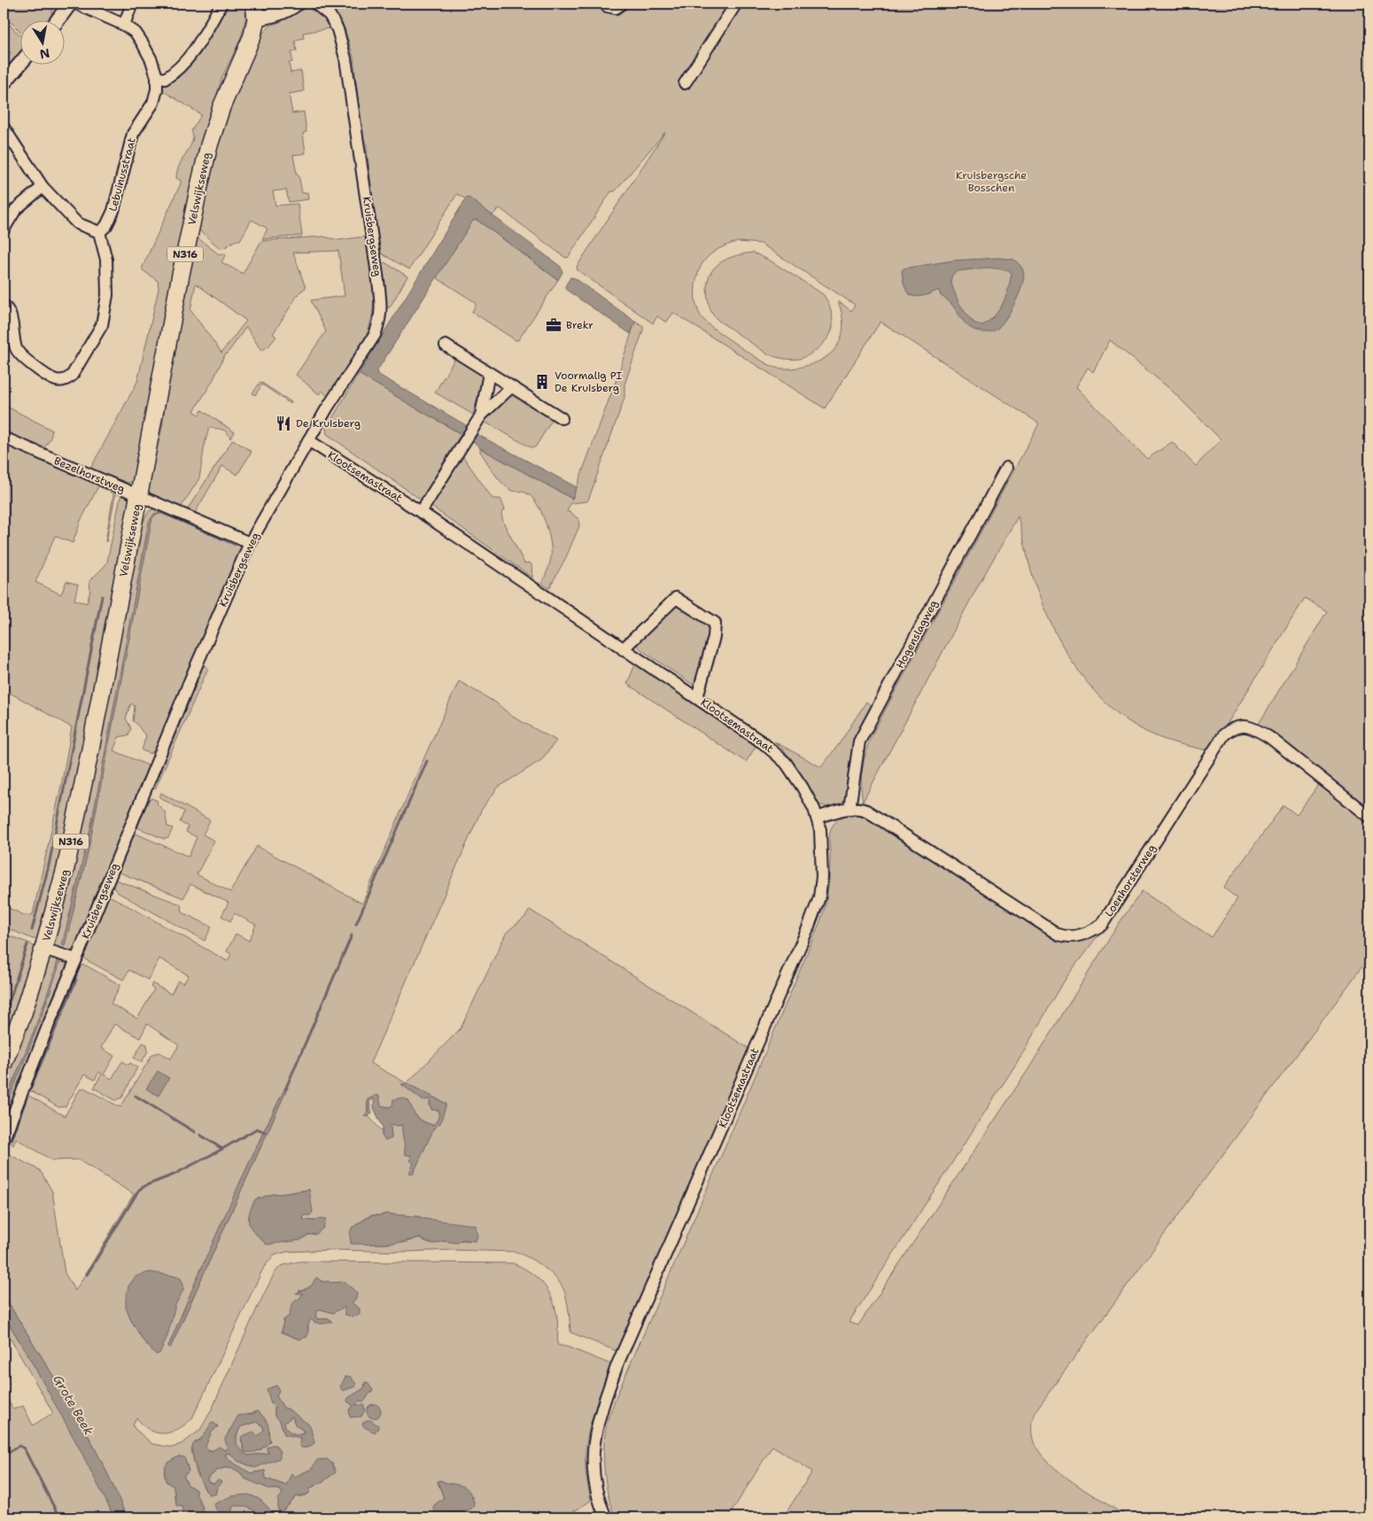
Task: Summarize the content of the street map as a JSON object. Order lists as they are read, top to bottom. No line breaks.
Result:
{"streets":{"main road":["Velswijkseweg","N316"],"street":["Lebuinusstraat","Kruisbergseweg","Bezelhorstweg","Klootsemastraat","Hogenslagweg","Loenhorsterweg"]},"crossings":[["Velswijkseweg","Bezelhorstweg"],["Kruisbergseweg","Bezelhorstweg"],["Kruisbergseweg","Klootsemastraat"],["Klootsemastraat","Loenhorsterweg"],["Hogenslagweg","Loenhorsterweg"]],"water":["Grote Beek"],"parks":["Kruisbergsche Bosschen"],"places":{"office":["Brekr"],"building":["Voormalig PI De Kruisberg"],"restaurant":["De Kruisberg"]},"north":"bottom"}
